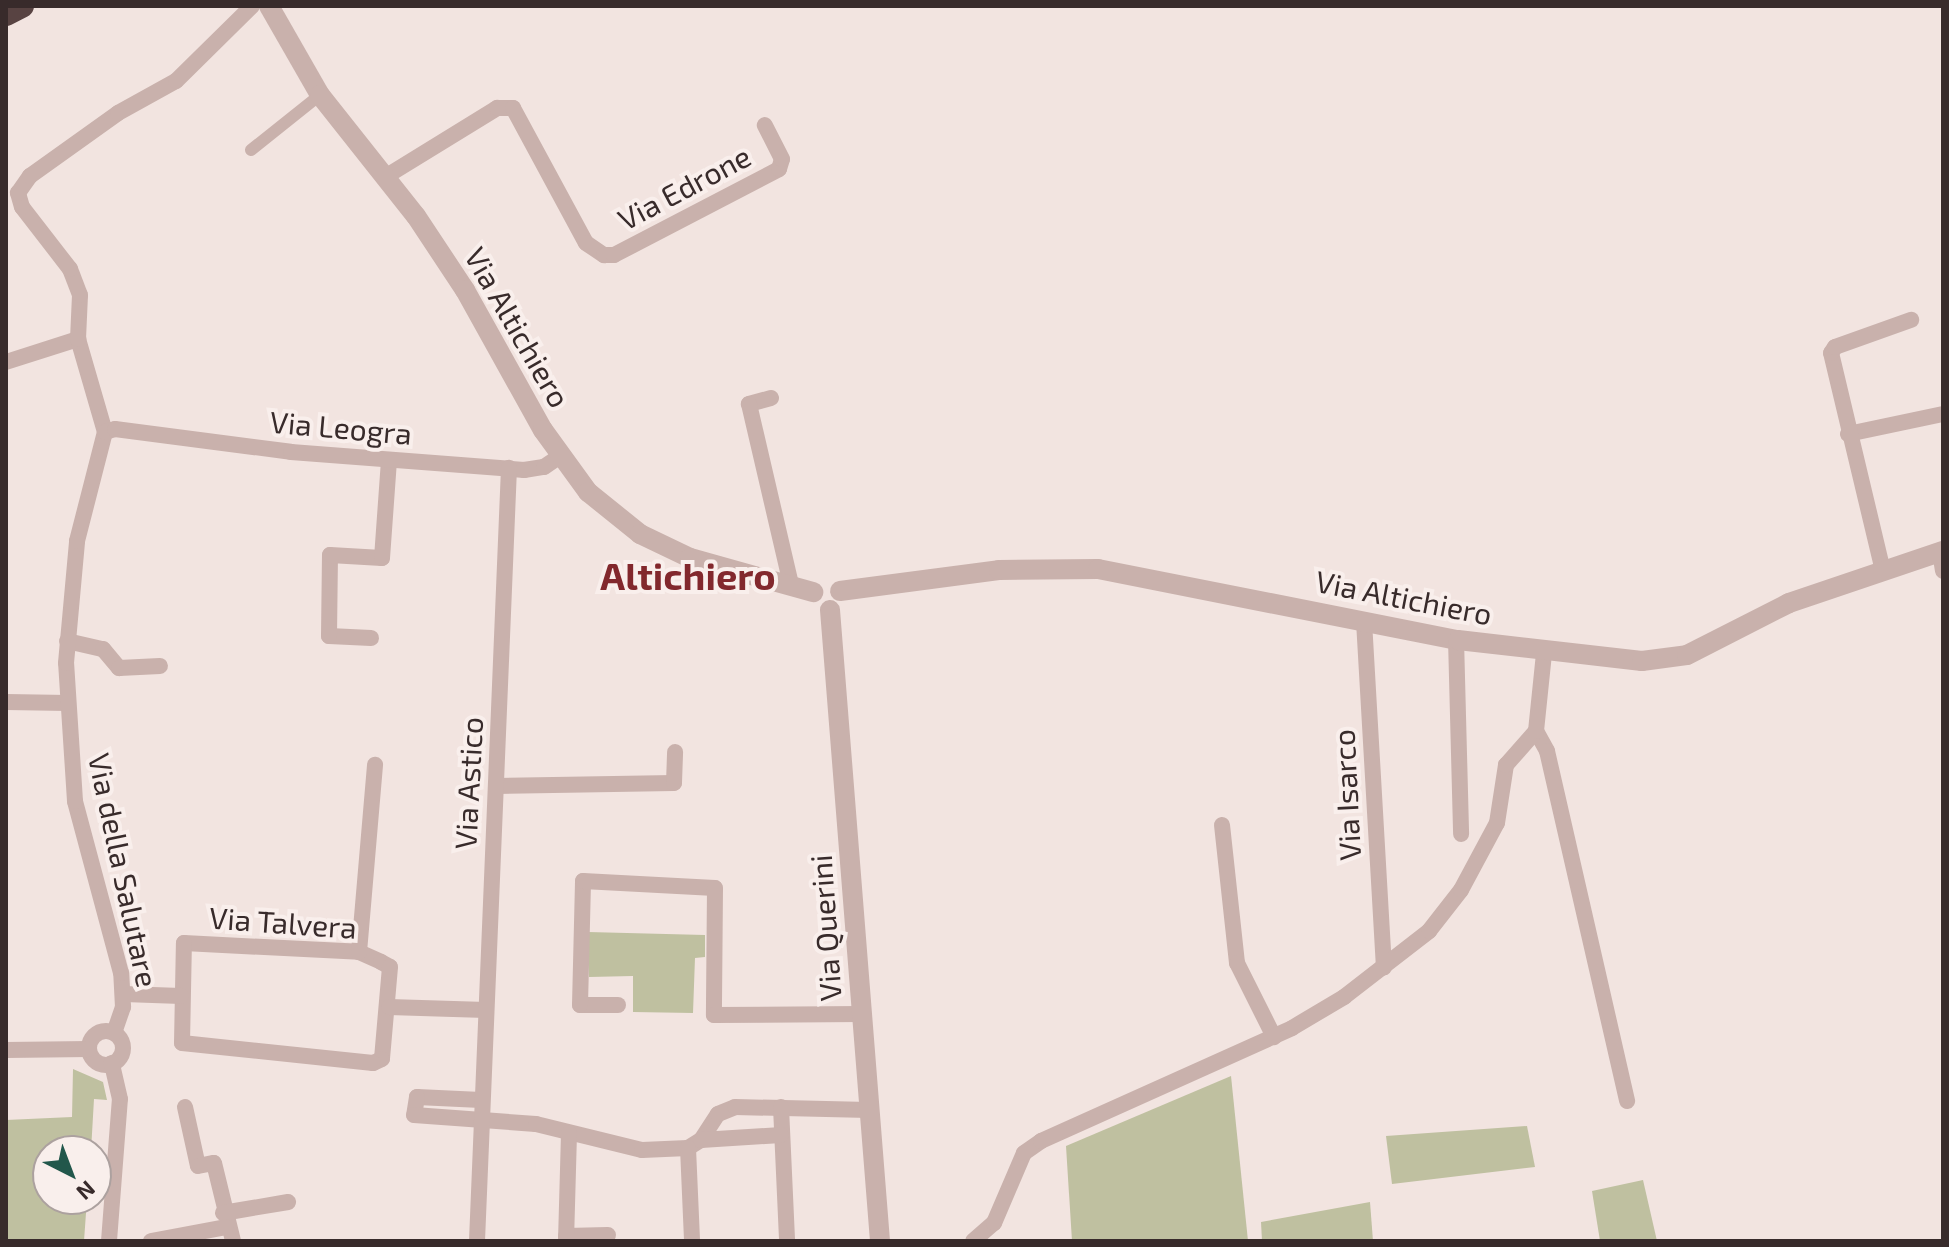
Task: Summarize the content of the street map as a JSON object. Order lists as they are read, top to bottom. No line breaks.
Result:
{"streets":{"street":["Via Edrone","Via Altichiero","Via Leogra","Via Astico","Via Isarco","Via della Salutare","Via Talvera","Via Querini"]},"crossings":[["Via Edrone","Via Altichiero"],["Via Altichiero","Via Leogra"],["Via Altichiero","Via Isarco"],["Via Altichiero","Via Querini"],["Via Leogra","Via Astico"],["Via Leogra","Via della Salutare"]],"districts":["Altichiero"],"north":"bottom right"}
